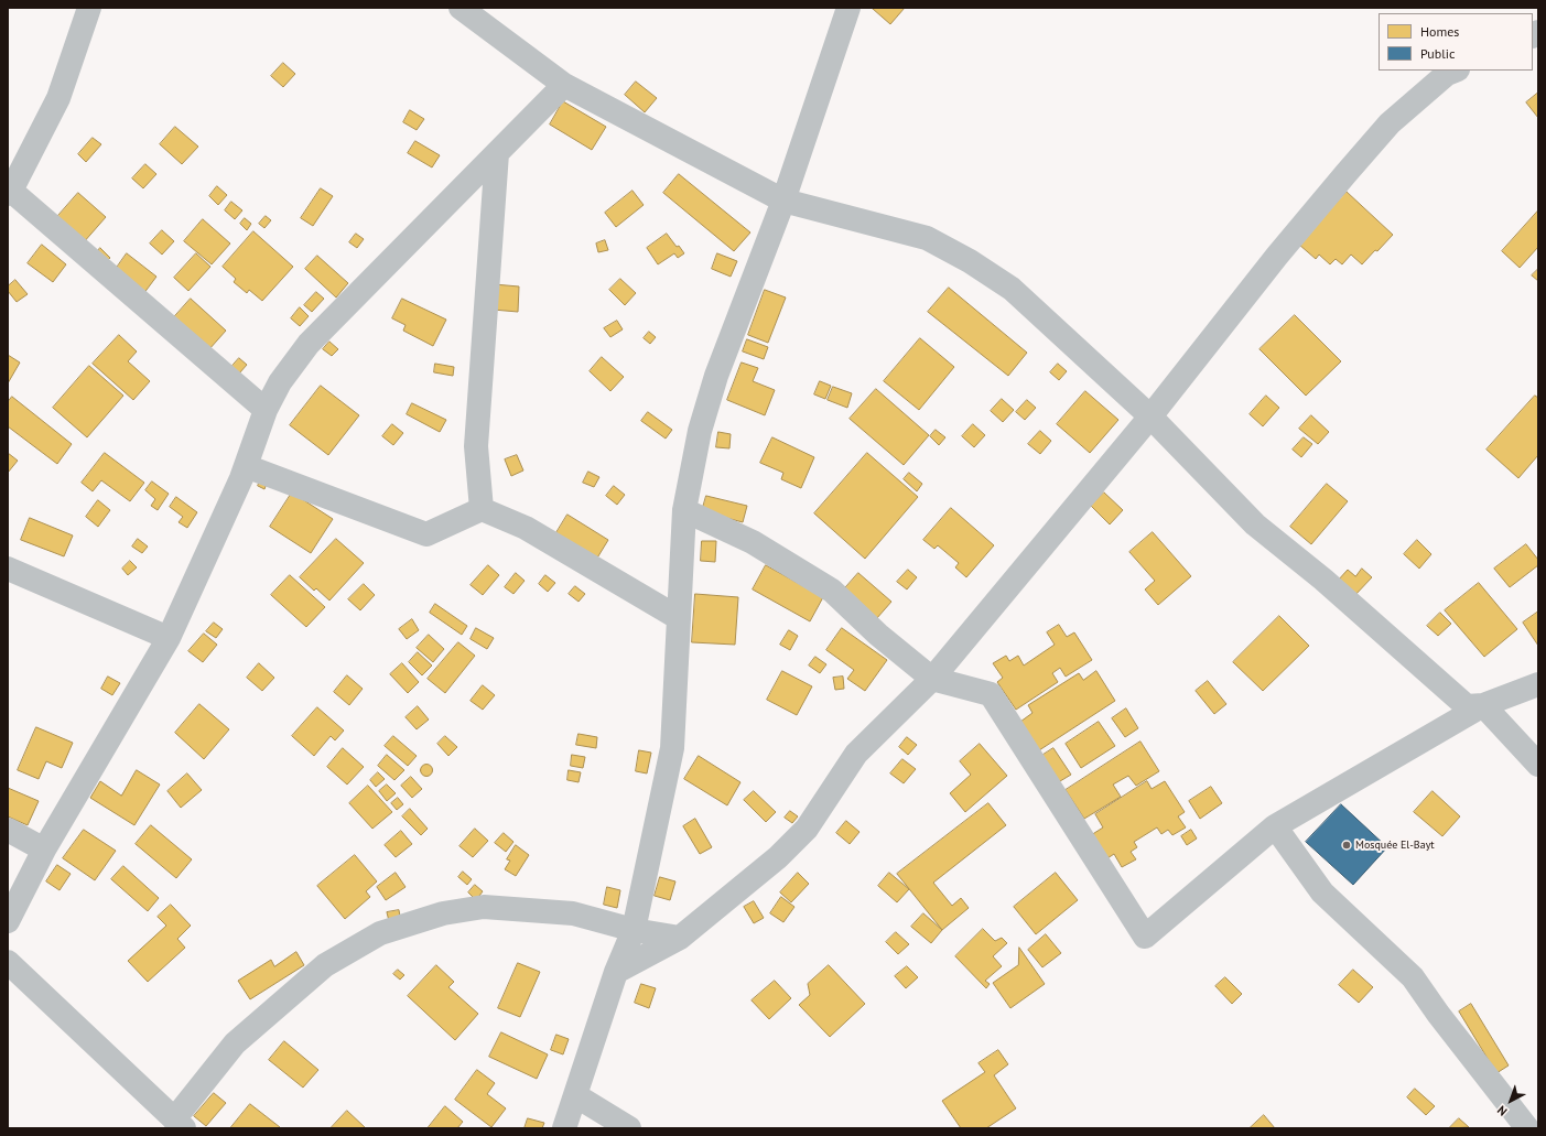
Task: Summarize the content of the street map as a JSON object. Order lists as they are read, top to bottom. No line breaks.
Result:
{"places":["Mosquée El-Bayt"],"legend":["Homes","Public"],"north":"bottom left"}
